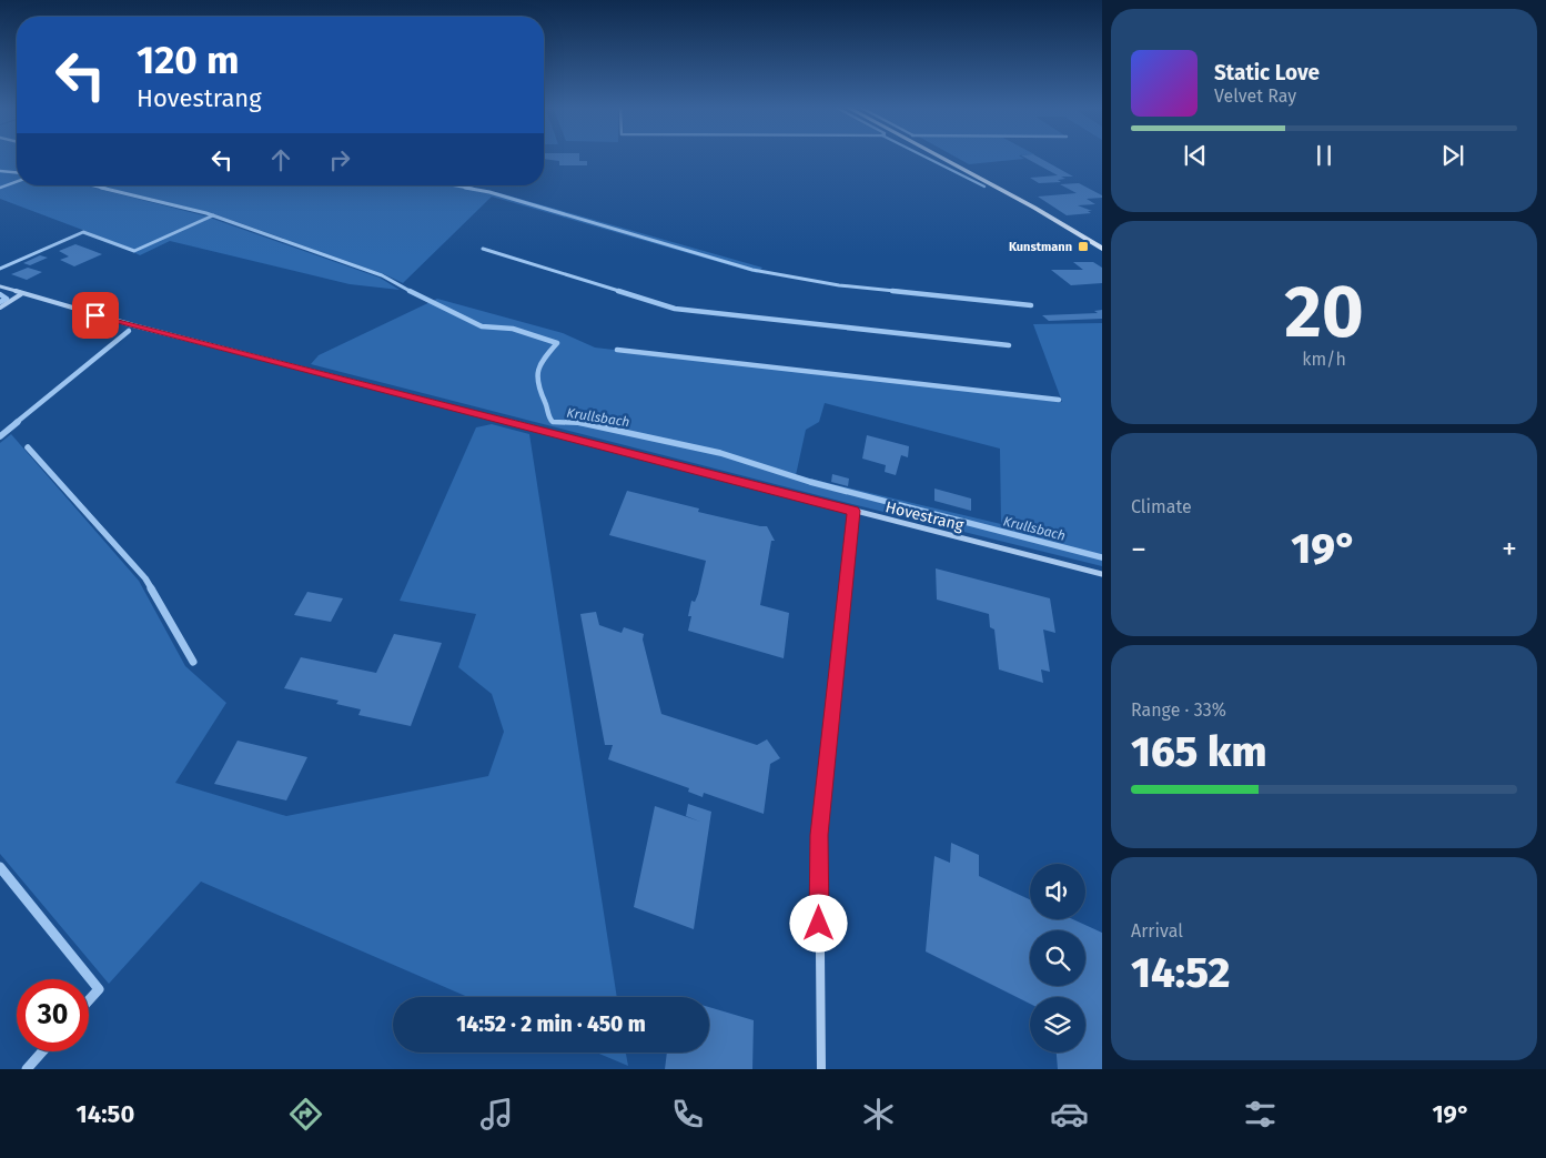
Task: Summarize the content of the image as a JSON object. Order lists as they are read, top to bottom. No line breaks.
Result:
{"streets":{"street":["Hovestrang"]},"water":["Krullsbach"],"places":{"transit":["Kunstmann"]},"page":{"turn":["120 m","Hovestrang"],"song":["Static Love","Velvet Ray"],"tile":[["20","km/h"],"Climate",["Range · 33%","165 km"],["Arrival","14:52"]],"heat":["−","19°","+"],"limit":"30","trip":"14:52 · 2 min · 450 m","tabs":["14:50","19°"]}}
